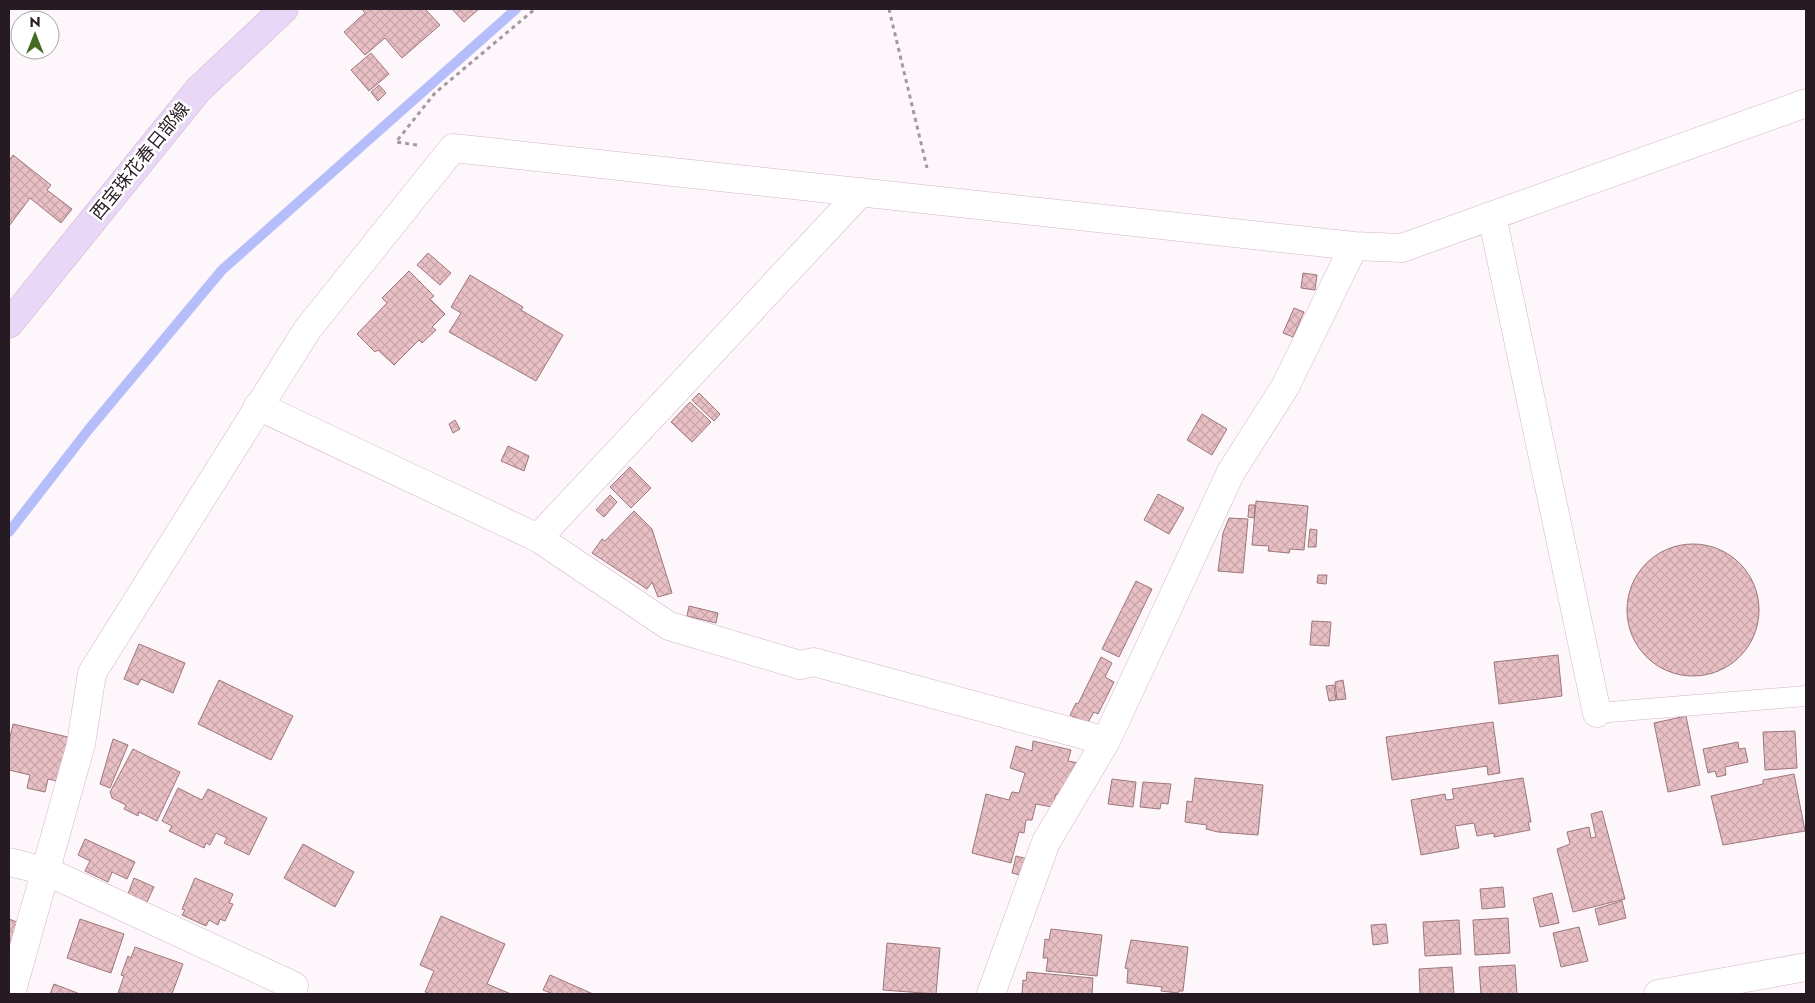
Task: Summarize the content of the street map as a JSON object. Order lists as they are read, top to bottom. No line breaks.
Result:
{"streets":{"main road":["西宝珠花春日部線"]},"north":"top"}
